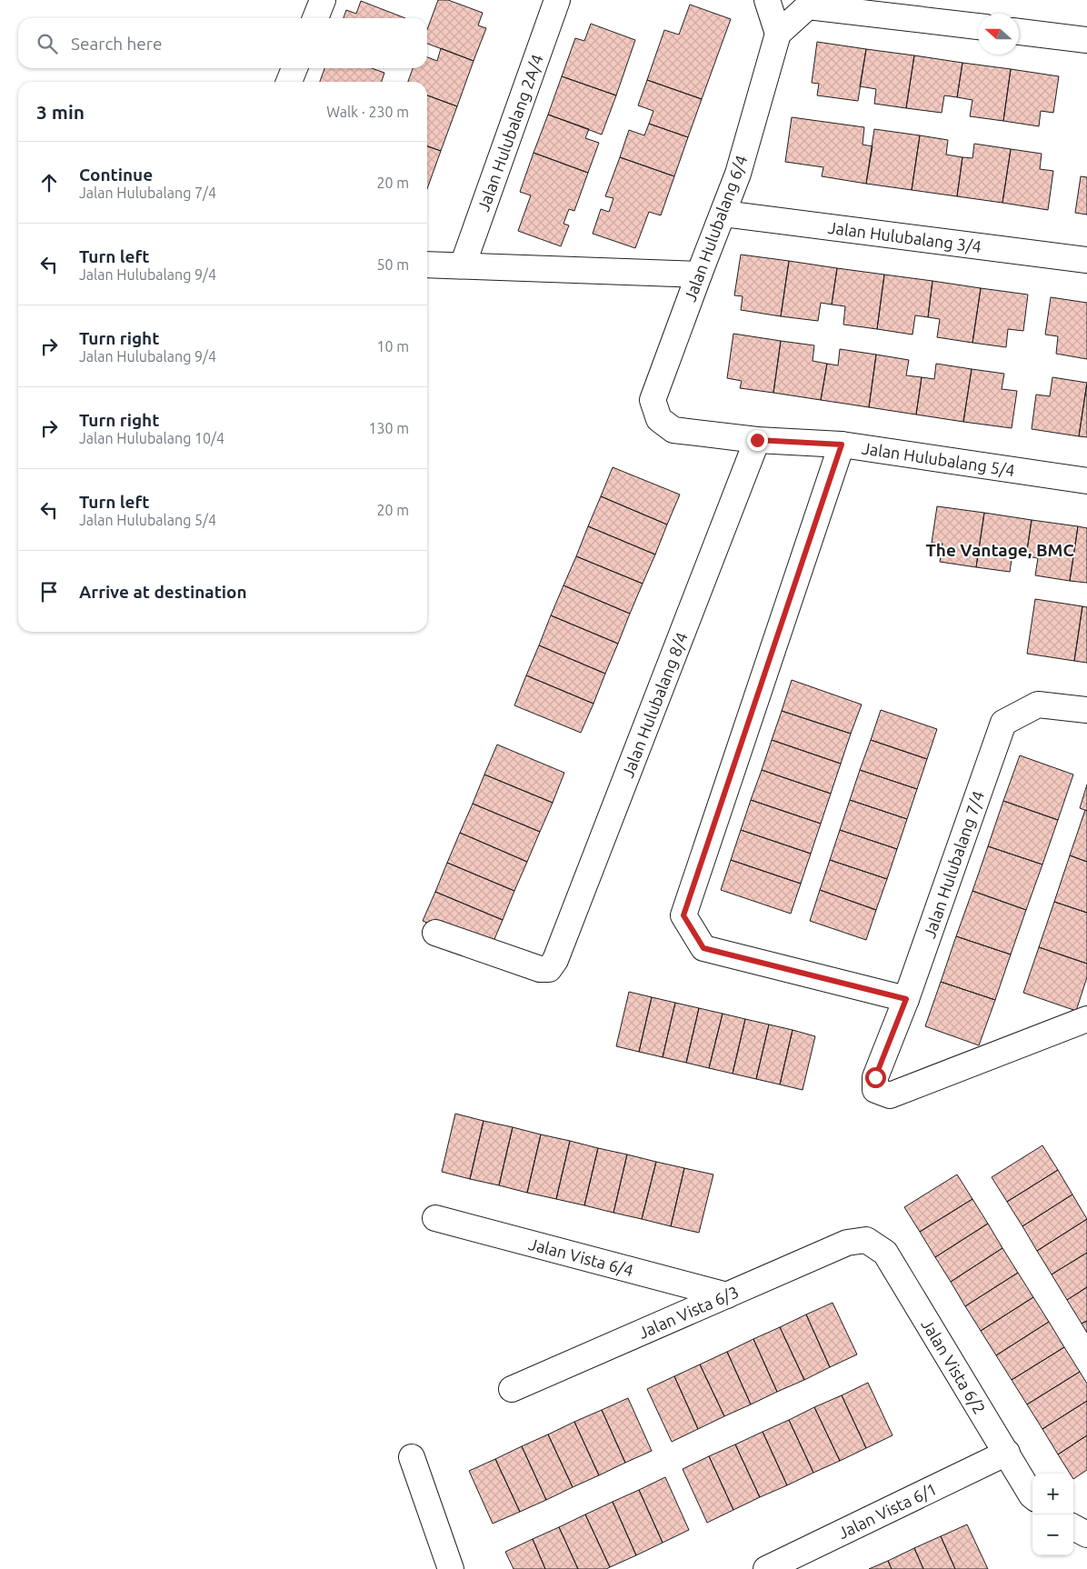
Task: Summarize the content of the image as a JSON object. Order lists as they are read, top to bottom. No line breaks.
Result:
{"streets":{"street":["Jalan Hulubalang 2A/4","Jalan Hulubalang 6/4","Jalan Hulubalang 3/4","Jalan Hulubalang 5/4","Jalan Hulubalang 8/4","Jalan Hulubalang 7/4","Jalan Vista 6/4","Jalan Vista 6/3","Jalan Vista 6/2","Jalan Vista 6/1"]},"crossings":[["Jalan Hulubalang 6/4","Jalan Hulubalang 3/4"],["Jalan Hulubalang 6/4","Jalan Hulubalang 5/4"],["Jalan Hulubalang 5/4","Jalan Hulubalang 8/4"],["Jalan Vista 6/4","Jalan Vista 6/3"],["Jalan Vista 6/3","Jalan Vista 6/2"],["Jalan Vista 6/2","Jalan Vista 6/1"]],"districts":["The Vantage, BMC"],"north":"left","page":{"search":"Search here","heading":["3 min","Walk · 230 m"],"list":[["Continue","Jalan Hulubalang 7/4","20 m"],["Turn left","Jalan Hulubalang 9/4","50 m"],["Turn right","Jalan Hulubalang 9/4","10 m"],["Turn right","Jalan Hulubalang 10/4","130 m"],["Turn left","Jalan Hulubalang 5/4","20 m"],"Arrive at destination"],"map_buttons":["+","−"]}}
